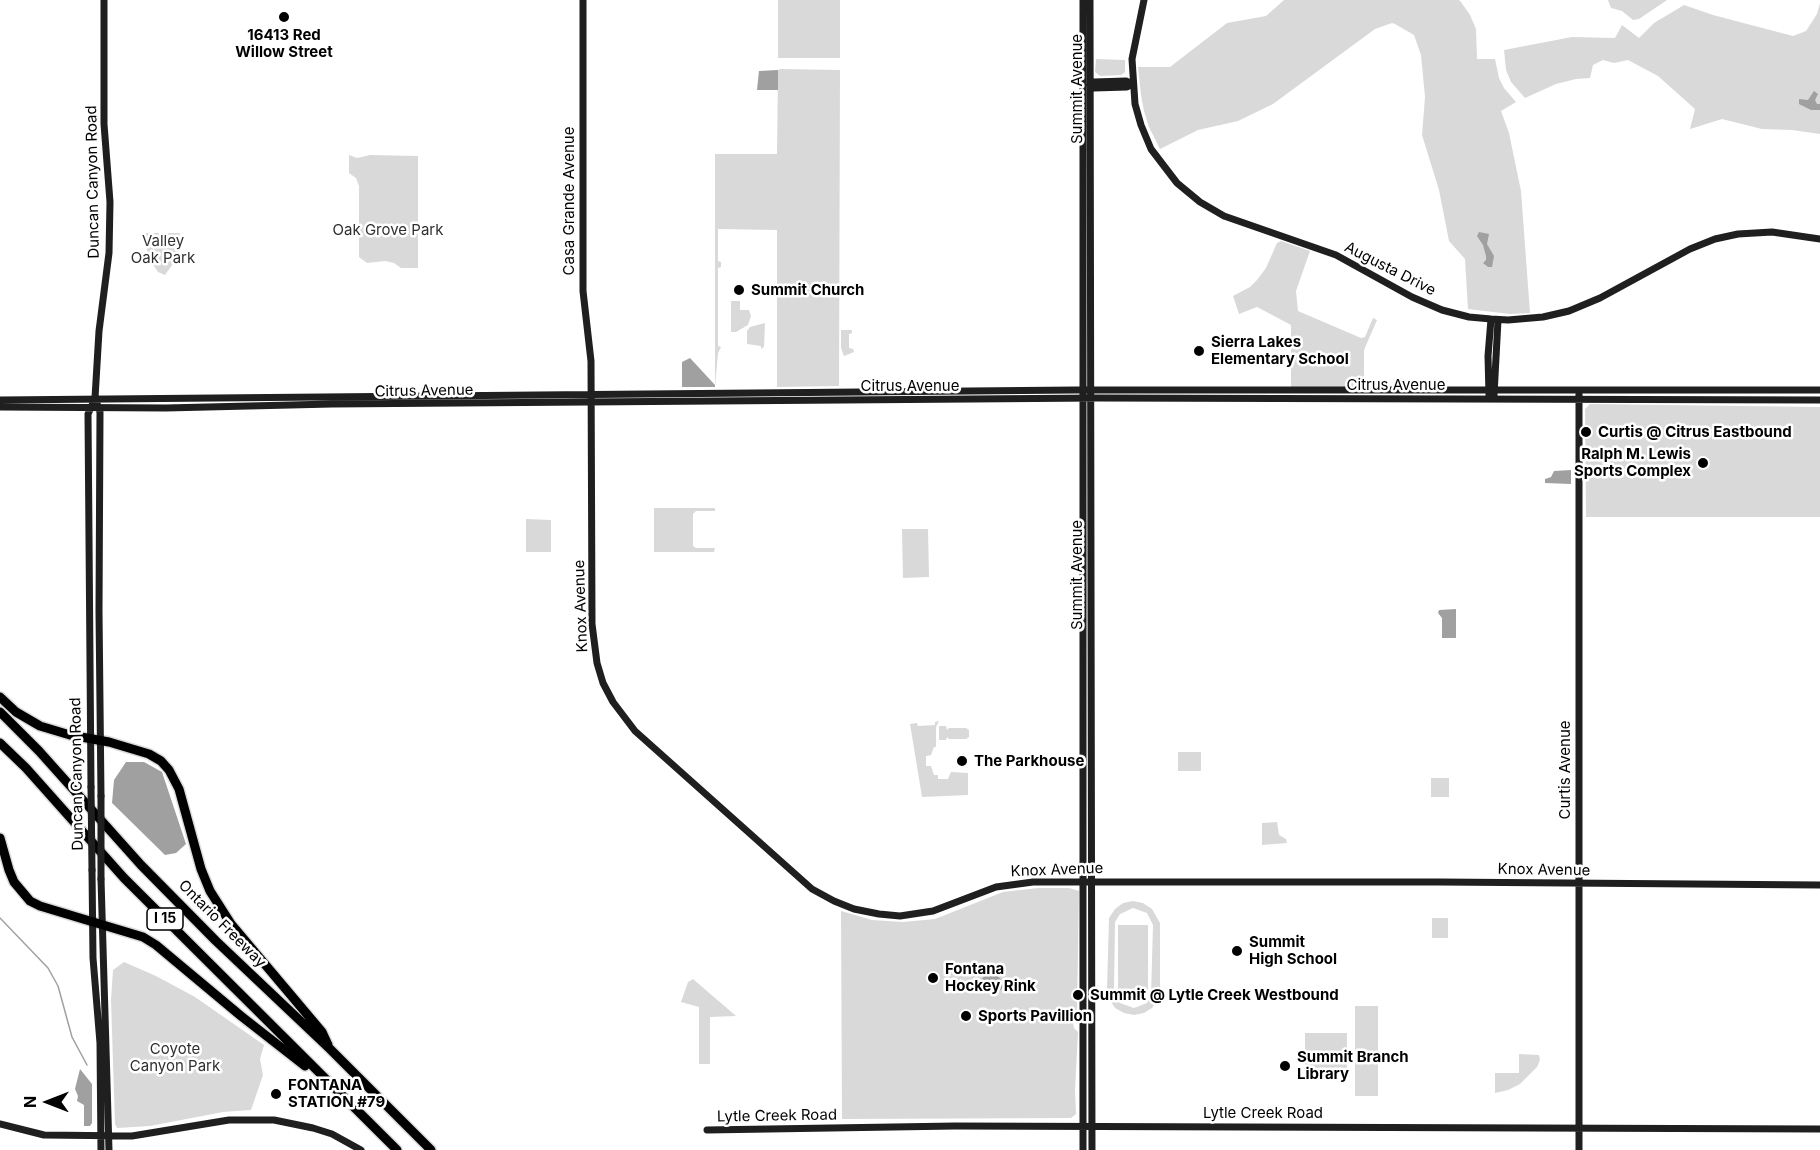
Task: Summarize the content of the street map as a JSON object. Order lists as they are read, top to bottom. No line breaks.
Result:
{"streets":{"highway":["I 15","Ontario Freeway"],"main road":["Summit Avenue","Duncan Canyon Road","Casa Grande Avenue","Augusta Drive","Citrus Avenue","Knox Avenue","Curtis Avenue","Lytle Creek Road"]},"crossings":[["Summit Avenue","Citrus Avenue"],["Summit Avenue","Knox Avenue"],["Summit Avenue","Lytle Creek Road"],["Duncan Canyon Road","Citrus Avenue"],["Casa Grande Avenue","Citrus Avenue"],["Casa Grande Avenue","Knox Avenue"],["Citrus Avenue","Knox Avenue"],["Citrus Avenue","Curtis Avenue"],["Knox Avenue","Curtis Avenue"],["Curtis Avenue","Lytle Creek Road"]],"parks":["Oak Grove Park","Valley Oak Park","Coyote Canyon Park"],"places":["16413 Red Willow Street","Summit Church","Sierra Lakes Elementary School","Curtis @ Citrus Eastbound","Ralph M. Lewis Sports Complex","The Parkhouse","Summit High School","Fontana Hockey Rink","Summit @ Lytle Creek Westbound","Sports Pavillion","Summit Branch Library","FONTANA STATION #79"],"north":"left"}
